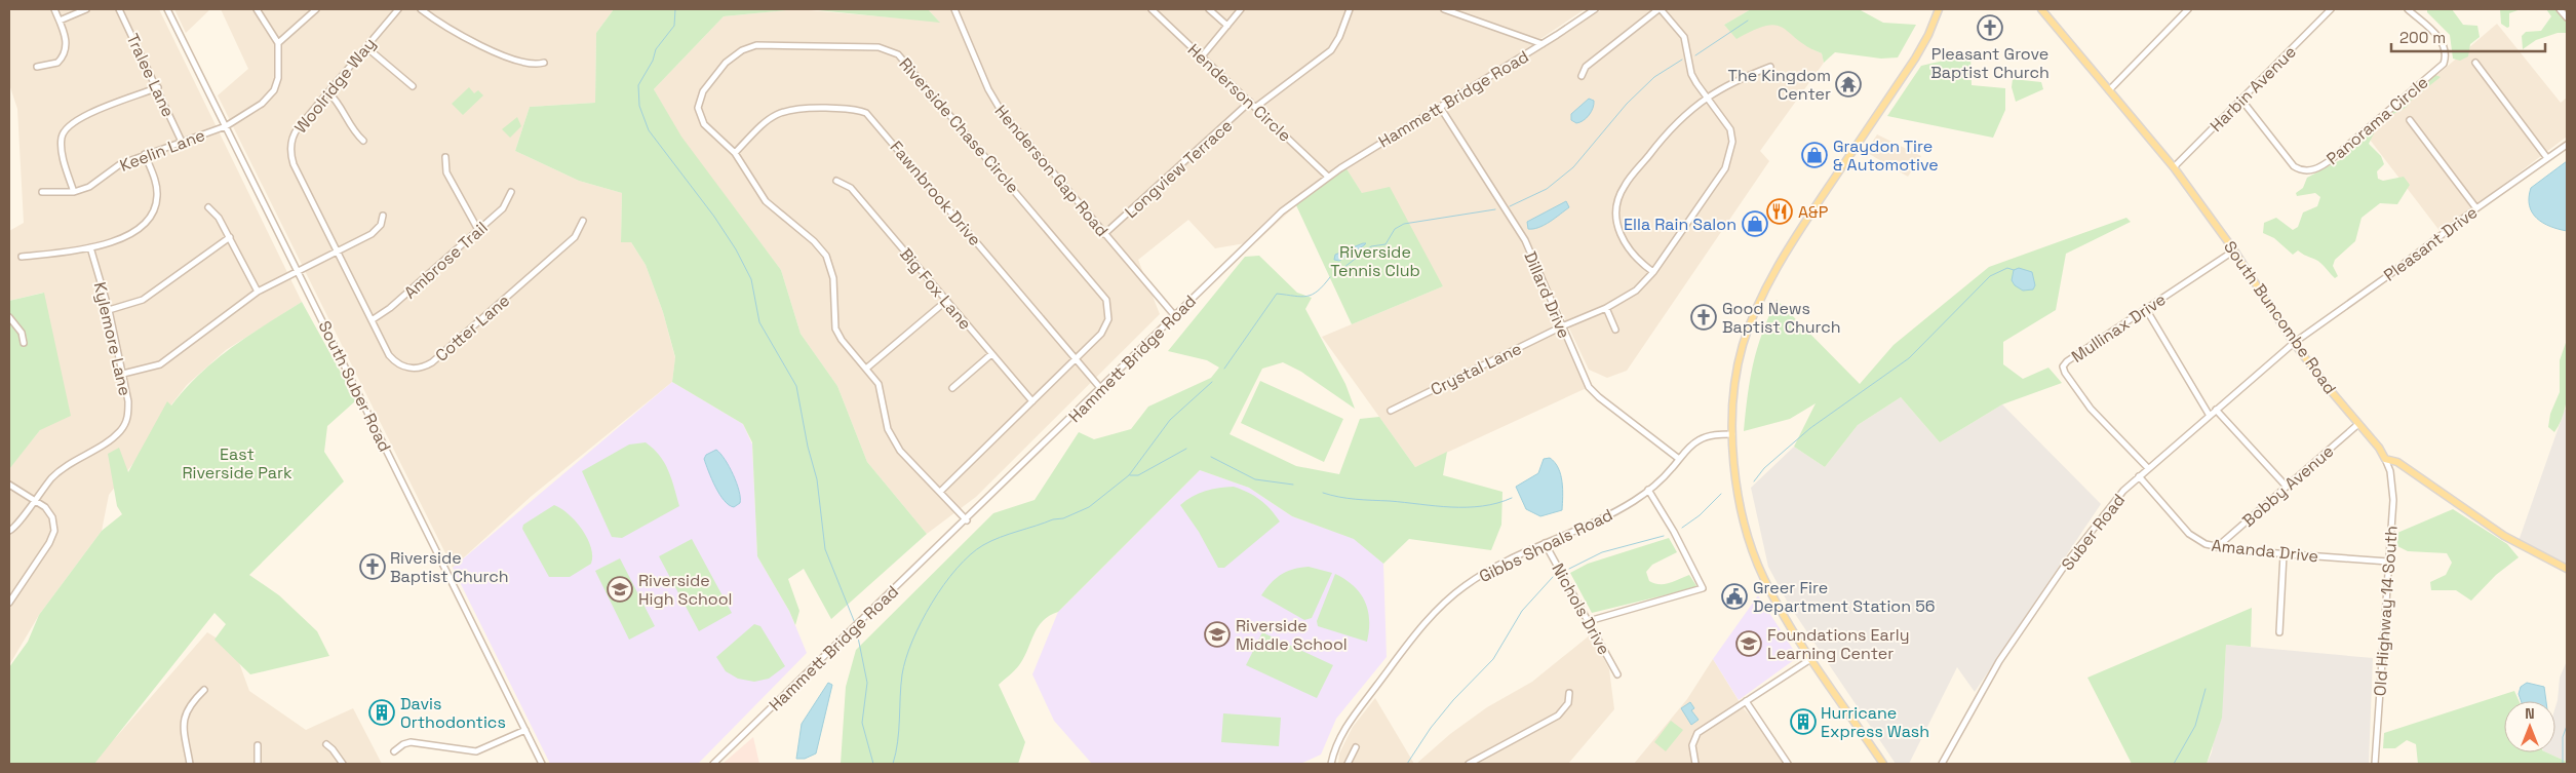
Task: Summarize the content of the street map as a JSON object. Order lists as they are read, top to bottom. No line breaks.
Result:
{"streets":{"main road":["South Buncombe Road"],"street":["Tralee Lane","Woolridge Way","Harbin Avenue","Henderson Circle","Hammett Bridge Road","Panorama Circle","Riverside Chase Circle","Keelin Lane","Longview Terrace","Henderson Gap Road","Fawnbrook Drive","Pleasant Drive","Ambrose Trail","Big Fox Lane","Dillard Drive","Cotter Lane","Mullinax Drive","Kylemore Lane","Crystal Lane","South Suber Road","Bobby Avenue","Suber Road","Gibbs Shoals Road","Amanda Drive","Nichols Drive","Old Highway 14 South"]},"crossings":[["Tralee Lane","Keelin Lane"],["Woolridge Way","Cotter Lane"],["Harbin Avenue","Panorama Circle"],["Harbin Avenue","South Buncombe Road"],["Henderson Circle","Hammett Bridge Road"],["Henderson Circle","Longview Terrace"],["Hammett Bridge Road","Riverside Chase Circle"],["Hammett Bridge Road","Henderson Gap Road"],["Hammett Bridge Road","Fawnbrook Drive"],["Hammett Bridge Road","Dillard Drive"],["Riverside Chase Circle","Fawnbrook Drive"],["Riverside Chase Circle","Big Fox Lane"],["Keelin Lane","South Suber Road"],["Longview Terrace","Henderson Gap Road"],["Pleasant Drive","South Buncombe Road"],["Pleasant Drive","Suber Road"],["Ambrose Trail","Cotter Lane"],["Dillard Drive","Crystal Lane"],["Dillard Drive","Gibbs Shoals Road"],["South Buncombe Road","Mullinax Drive"],["South Buncombe Road","Bobby Avenue"],["South Buncombe Road","Suber Road"],["South Buncombe Road","Old Highway 14 South"],["Mullinax Drive","Suber Road"],["Bobby Avenue","Amanda Drive"],["Suber Road","Amanda Drive"],["Gibbs Shoals Road","Nichols Drive"],["Amanda Drive","Old Highway 14 South"]],"parks":["Riverside Tennis Club","East Riverside Park"],"places":{"church":["Pleasant Grove Baptist Church","Good News Baptist Church","Riverside Baptist Church"],"temple":["The Kingdom Center"],"shop":["Graydon Tire & Automotive","Ella Rain Salon"],"restaurant":["A&P"],"school or university":["Riverside High School","Riverside Middle School","Foundations Early Learning Center"],"public building":["Greer Fire Department Station 56"],"building":["Davis Orthodontics","Hurricane Express Wash"]},"scale_bar":"200 m","north":"top"}
